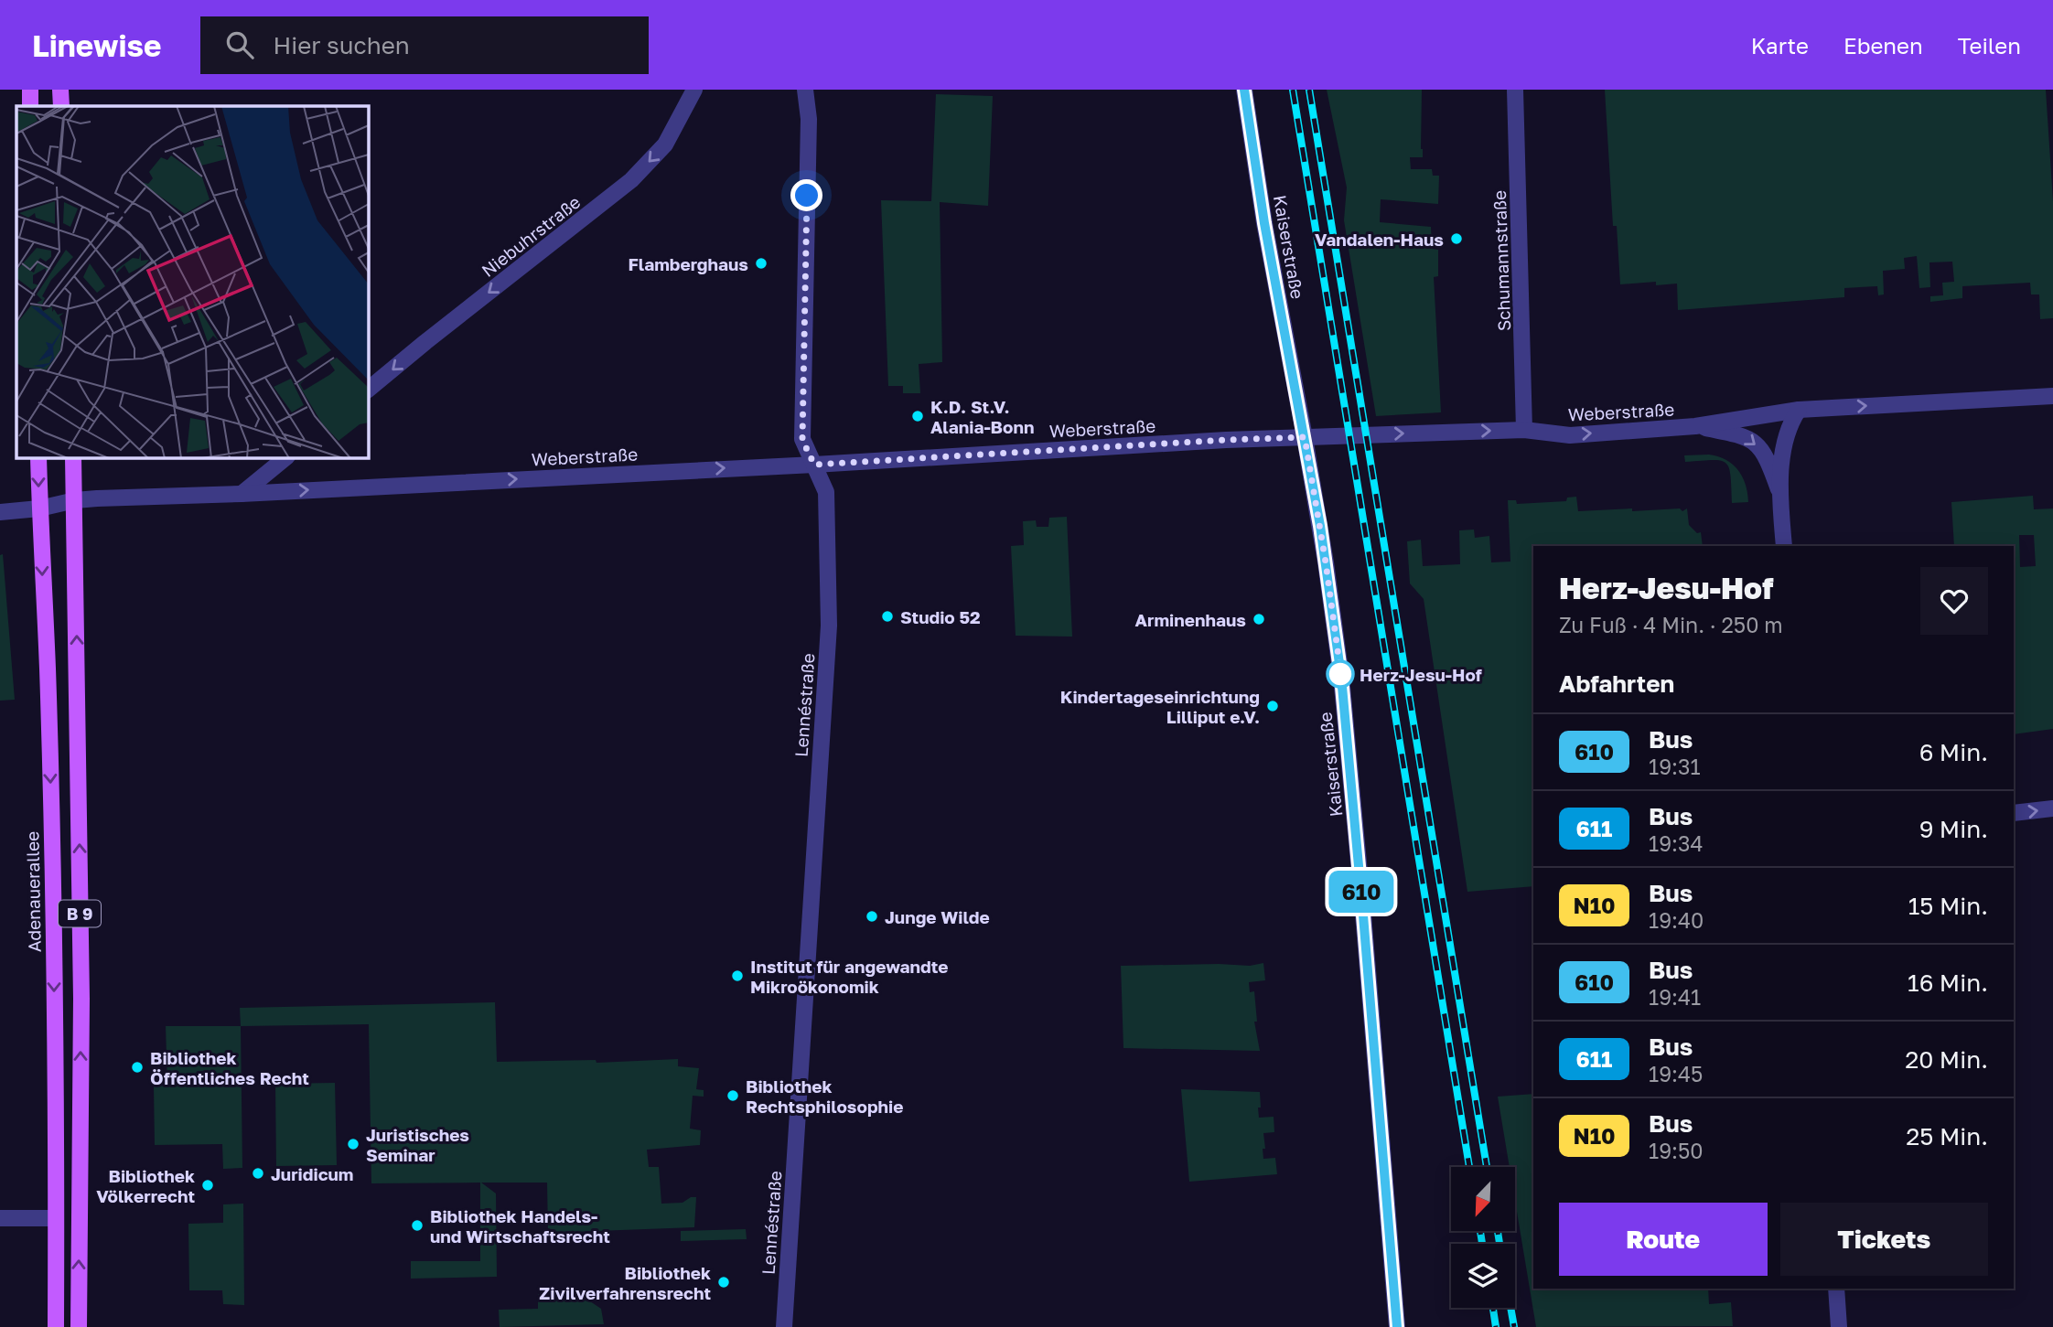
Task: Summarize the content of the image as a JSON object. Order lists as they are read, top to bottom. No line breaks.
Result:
{"streets":{"main road":["Adenauerallee","B 9"],"street":["Niebuhrstraße","Kaiserstraße","Schumannstraße","Weberstraße","Lennéstraße"]},"crossings":[["Kaiserstraße","Weberstraße"],["Schumannstraße","Weberstraße"],["Weberstraße","Lennéstraße"],["Weberstraße","Adenauerallee"],["Weberstraße","B 9"]],"one_way":["Niebuhrstraße","Weberstraße"],"places":["Vandalen-Haus","Flamberghaus","K.D. St.V. Alania-Bonn","Studio 52","Arminenhaus","Herz-Jesu-Hof","Kindertageseinrichtung Lilliput e.V.","Junge Wilde","Institut für angewandte Mikroökonomik","Bibliothek Öffentliches Recht","Bibliothek Rechtsphilosophie","Juristisches Seminar","Juridicum","Bibliothek Völkerrecht","Bibliothek Handels- und Wirtschaftsrecht","Bibliothek Zivilverfahrensrecht"],"lines":["bus line 610"],"north":"bottom left","page":{"header":"Linewise","search":"Hier suchen","nav":["Karte","Ebenen","Teilen"],"on_map":"610","heading":[["Herz-Jesu-Hof","Zu Fuß · 4 Min. · 250 m"],"Abfahrten"],"list":[{"mark":"610","name":"Bus","note":"19:31","value":"6 Min."},{"mark":"611","name":"Bus","note":"19:34","value":"9 Min."},{"mark":"N10","name":"Bus","note":"19:40","value":"15 Min."},{"mark":"610","name":"Bus","note":"19:41","value":"16 Min."},{"mark":"611","name":"Bus","note":"19:45","value":"20 Min."},{"mark":"N10","name":"Bus","note":"19:50","value":"25 Min."}],"buttons":["Route","Tickets"]}}
